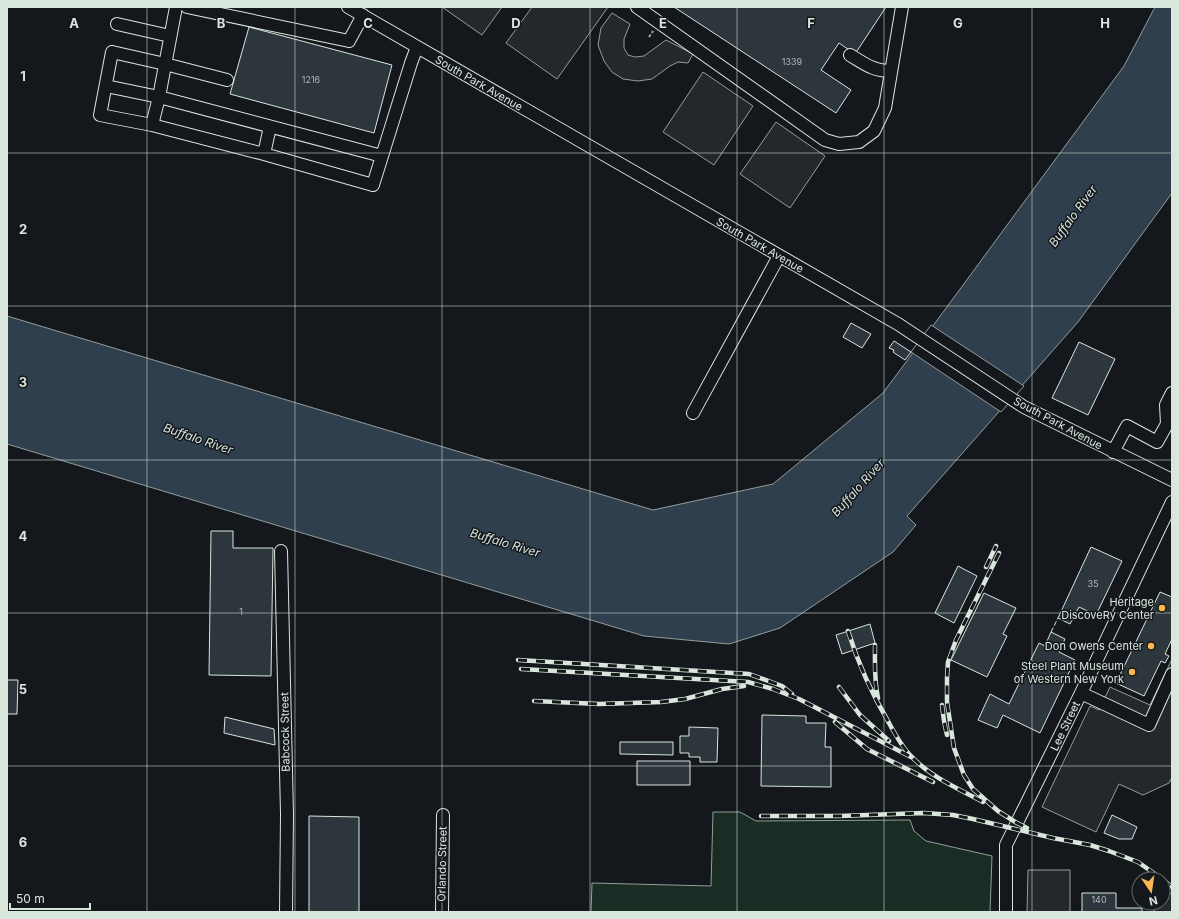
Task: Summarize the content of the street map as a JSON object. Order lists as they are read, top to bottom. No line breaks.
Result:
{"streets":{"street":["South Park Avenue","Lee Street","Babcock Street","Orlando Street"]},"water":["Buffalo River"],"places":["Heritage DiscoveRy Center","Don Owens Center","Steel Plant Museum of Western New York"],"house_numbers":["1339","1216","35","1","140"],"scale_bar":"50 m","north":"bottom","grid":{"columns":["A","B","C","D","E","F","G","H"],"rows":["1","2","3","4","5","6"]}}
